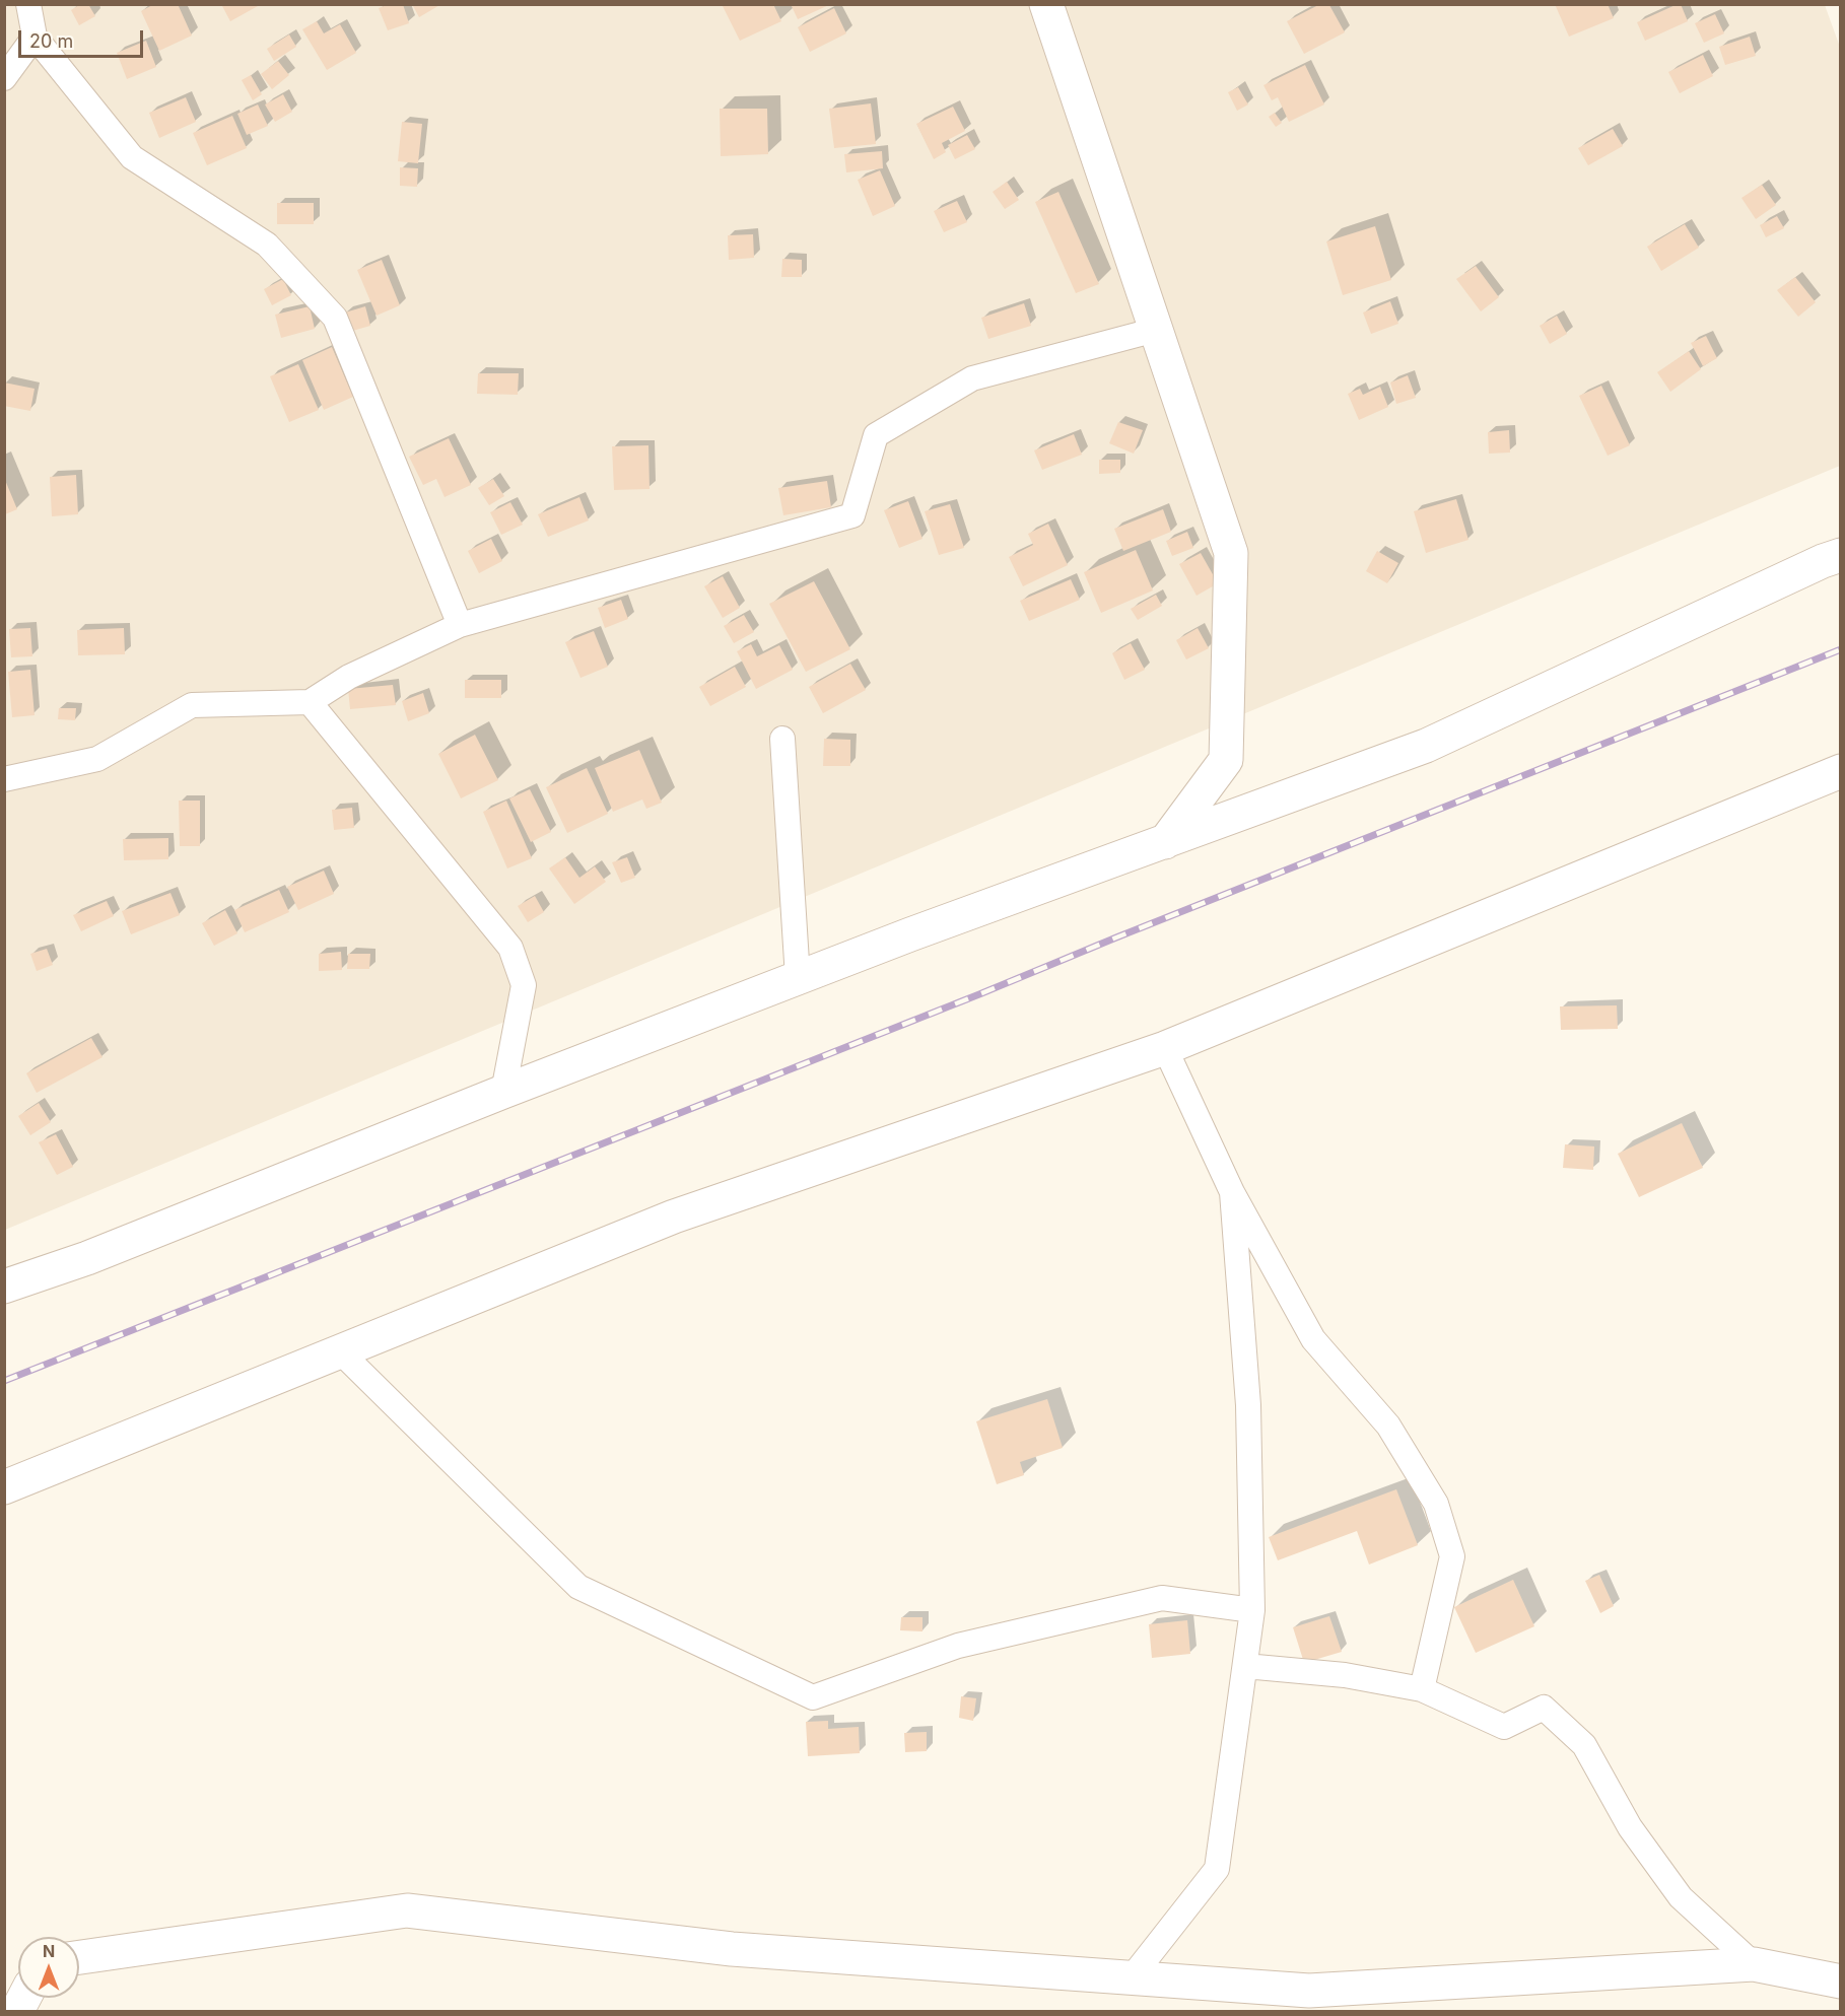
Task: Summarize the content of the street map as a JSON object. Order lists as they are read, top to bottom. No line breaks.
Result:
{"scale_bar":"20 m","north":"top"}
